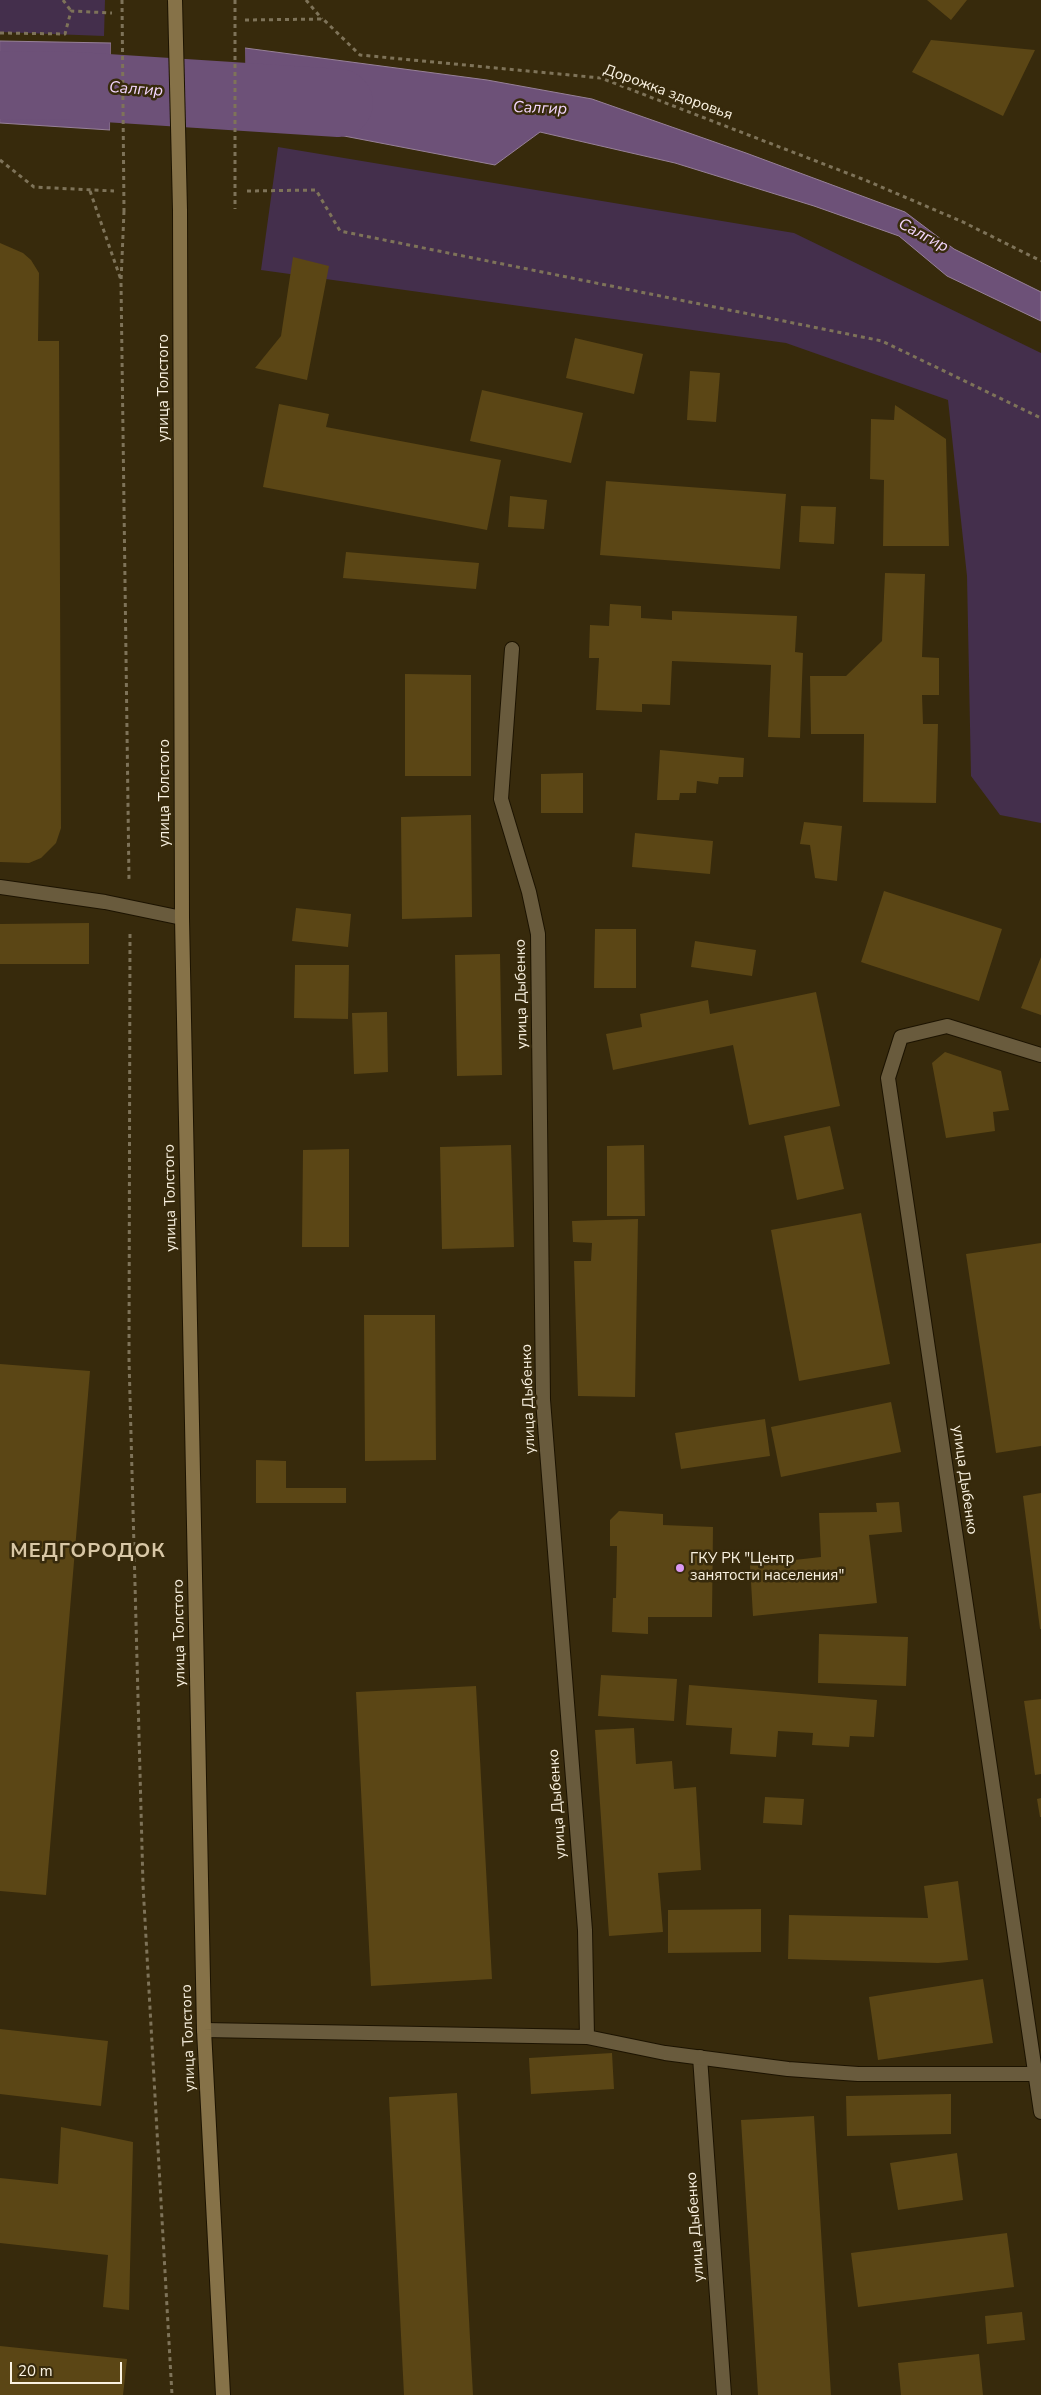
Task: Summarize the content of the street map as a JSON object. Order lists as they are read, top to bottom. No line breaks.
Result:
{"streets":{"main road":["улица Толстого"],"street":["улица Дыбенко"],"path":["Дорожка здоровья"]},"districts":["МЕДГОРОДОК"],"water":["Салгир"],"places":["ГКУ РК \"Центр занятости населения\""],"scale_bar":"20 m"}
